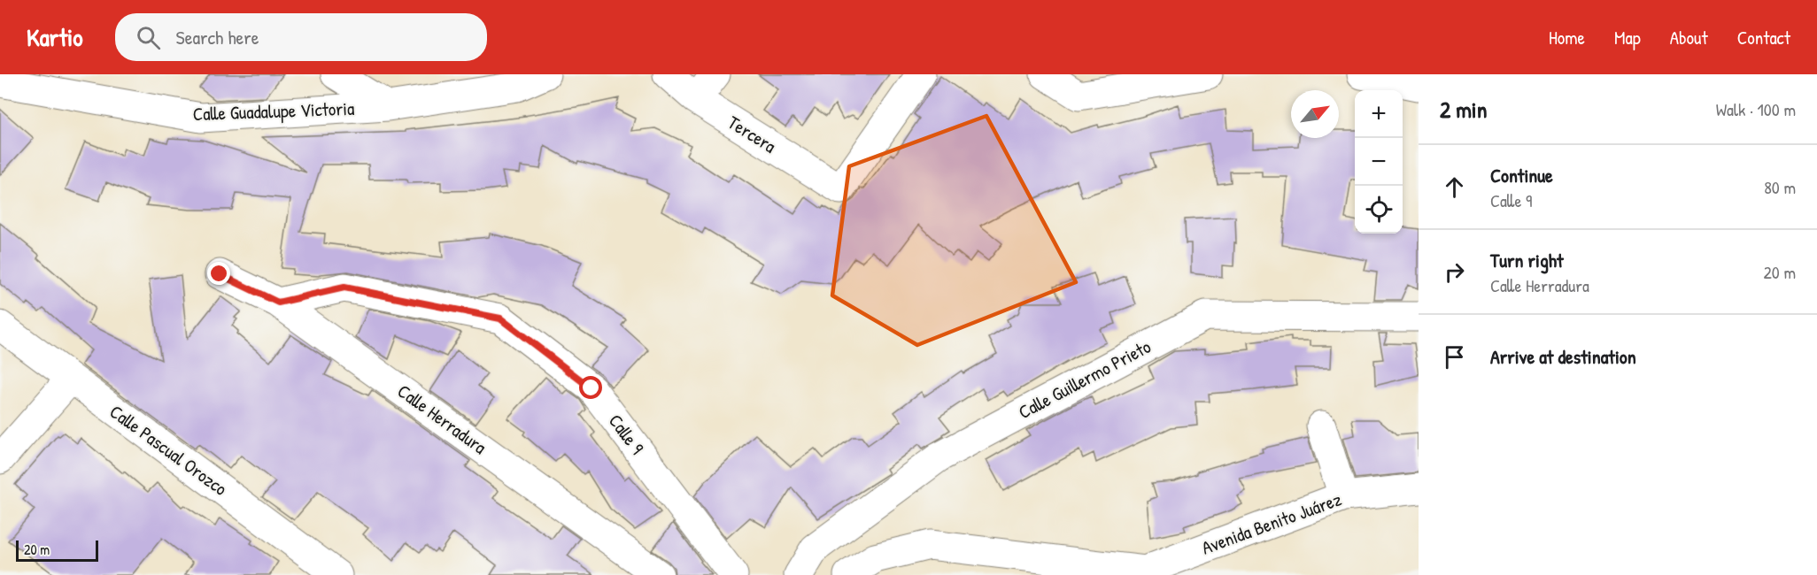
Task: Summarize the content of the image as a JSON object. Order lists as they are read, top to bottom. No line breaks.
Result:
{"streets":{"street":["Calle Guadalupe Victoria","Tercera","Calle Guillermo Prieto","Calle Herradura","Calle 9","Calle Pascual Orozco","Avenida Benito Juárez"]},"crossings":[["Calle Herradura","Calle 9"]],"scale_bar":"20 m","north":"top right","page":{"header":"Kartio","search":"Search here","nav":["Home","Map","About","Contact"],"heading":["2 min","Walk · 100 m"],"map_buttons":["+","−"],"list":[["Continue","Calle 9","80 m"],["Turn right","Calle Herradura","20 m"],"Arrive at destination"],"scale":"20 m"}}
